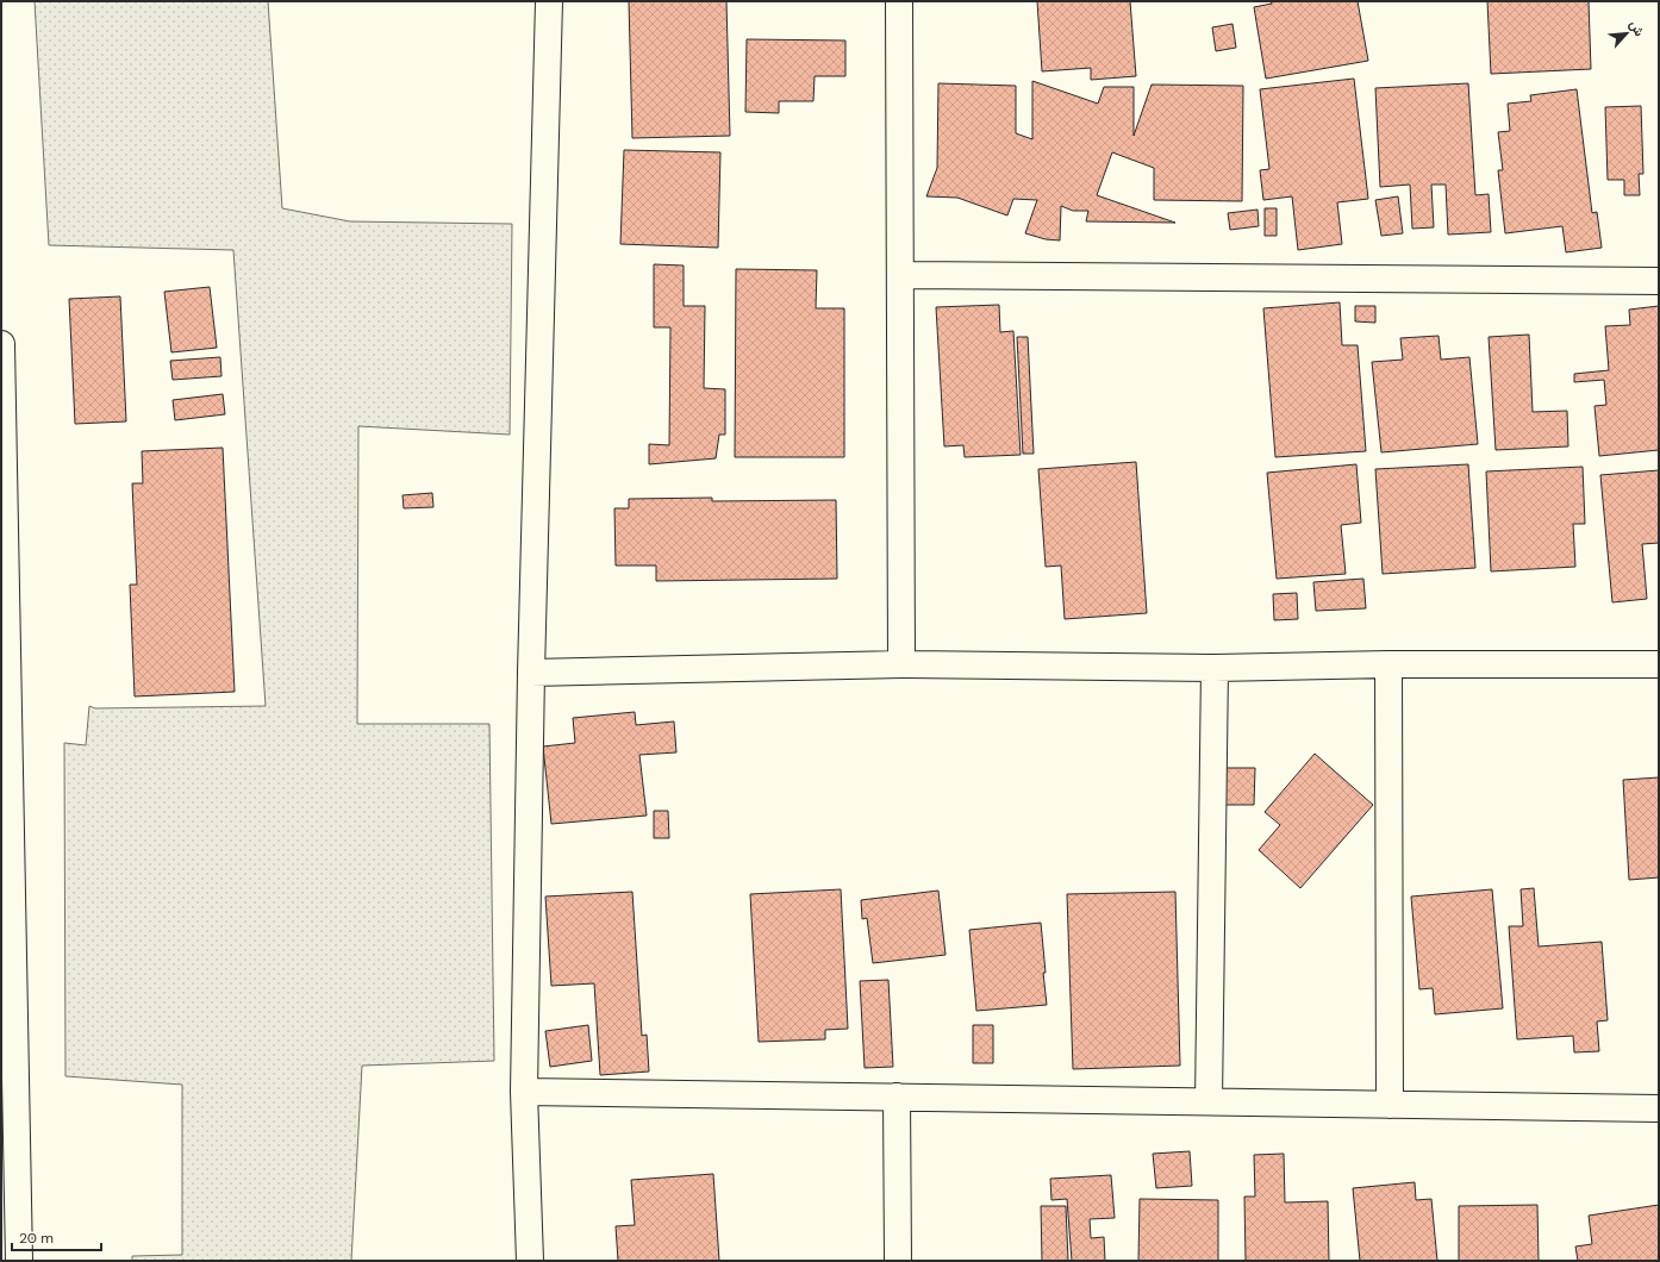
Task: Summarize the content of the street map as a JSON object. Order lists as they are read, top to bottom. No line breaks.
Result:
{"scale_bar":"20 m","north":"top right"}
